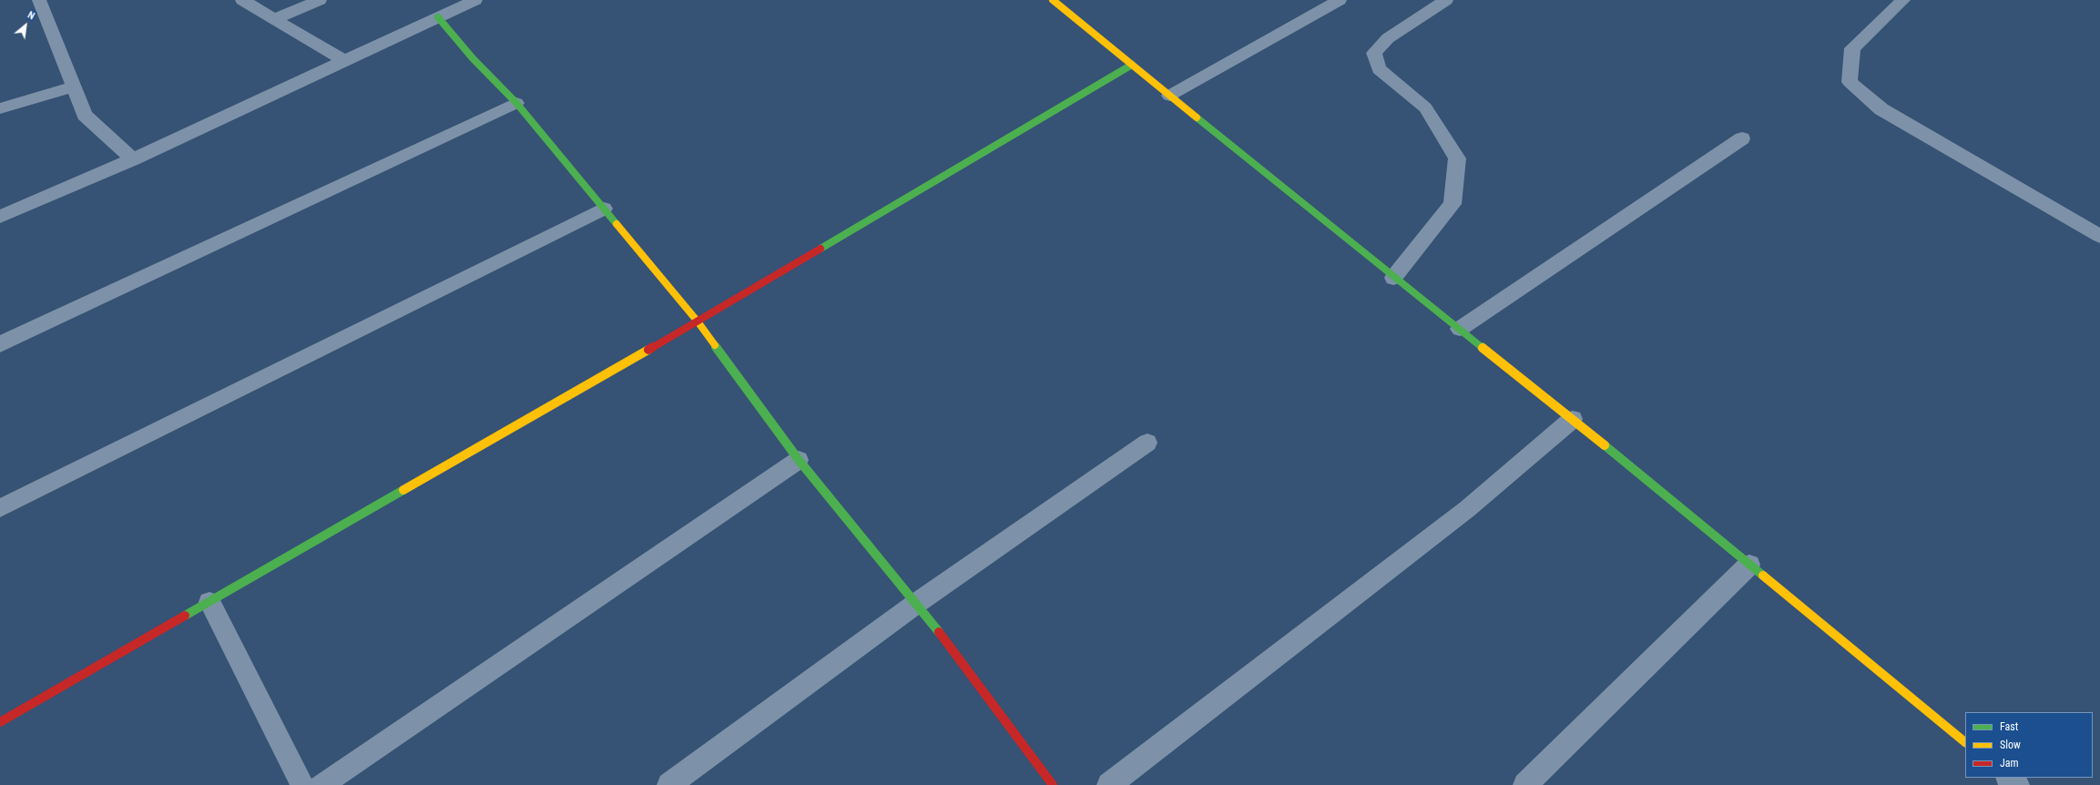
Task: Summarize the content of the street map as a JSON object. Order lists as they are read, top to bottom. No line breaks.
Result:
{"legend":["Fast","Slow","Jam"],"north":"top right"}
